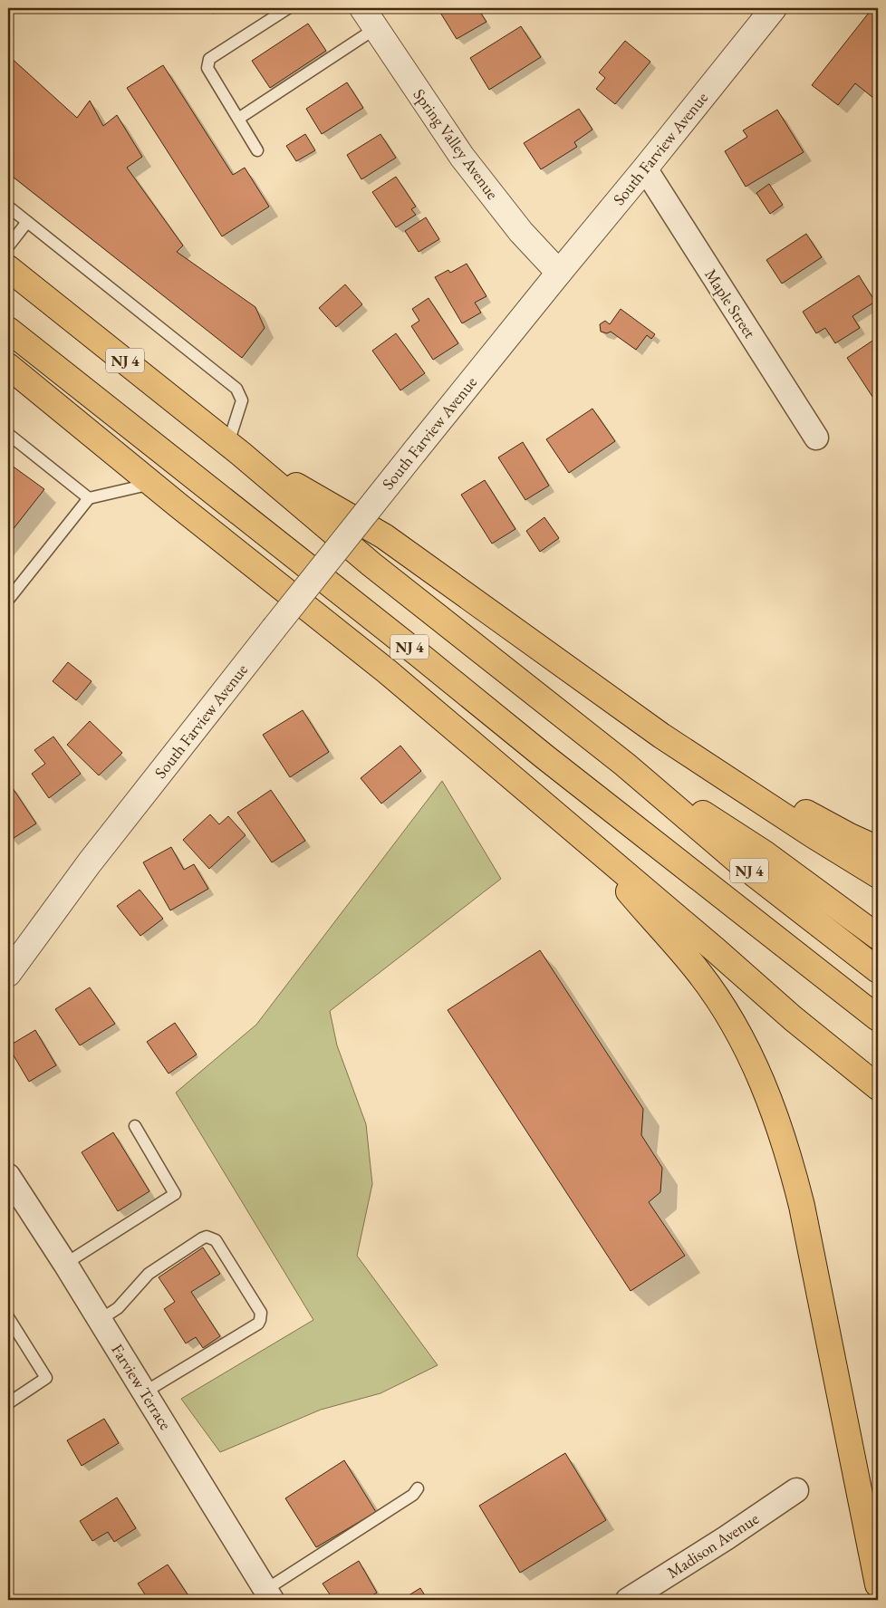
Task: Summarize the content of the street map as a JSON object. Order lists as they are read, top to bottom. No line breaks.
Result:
{"streets":{"highway":["NJ 4"],"street":["Spring Valley Avenue","South Farview Avenue","Maple Street","Farview Terrace","Madison Avenue"]},"crossings":[["Spring Valley Avenue","South Farview Avenue"],["South Farview Avenue","Maple Street"]]}
